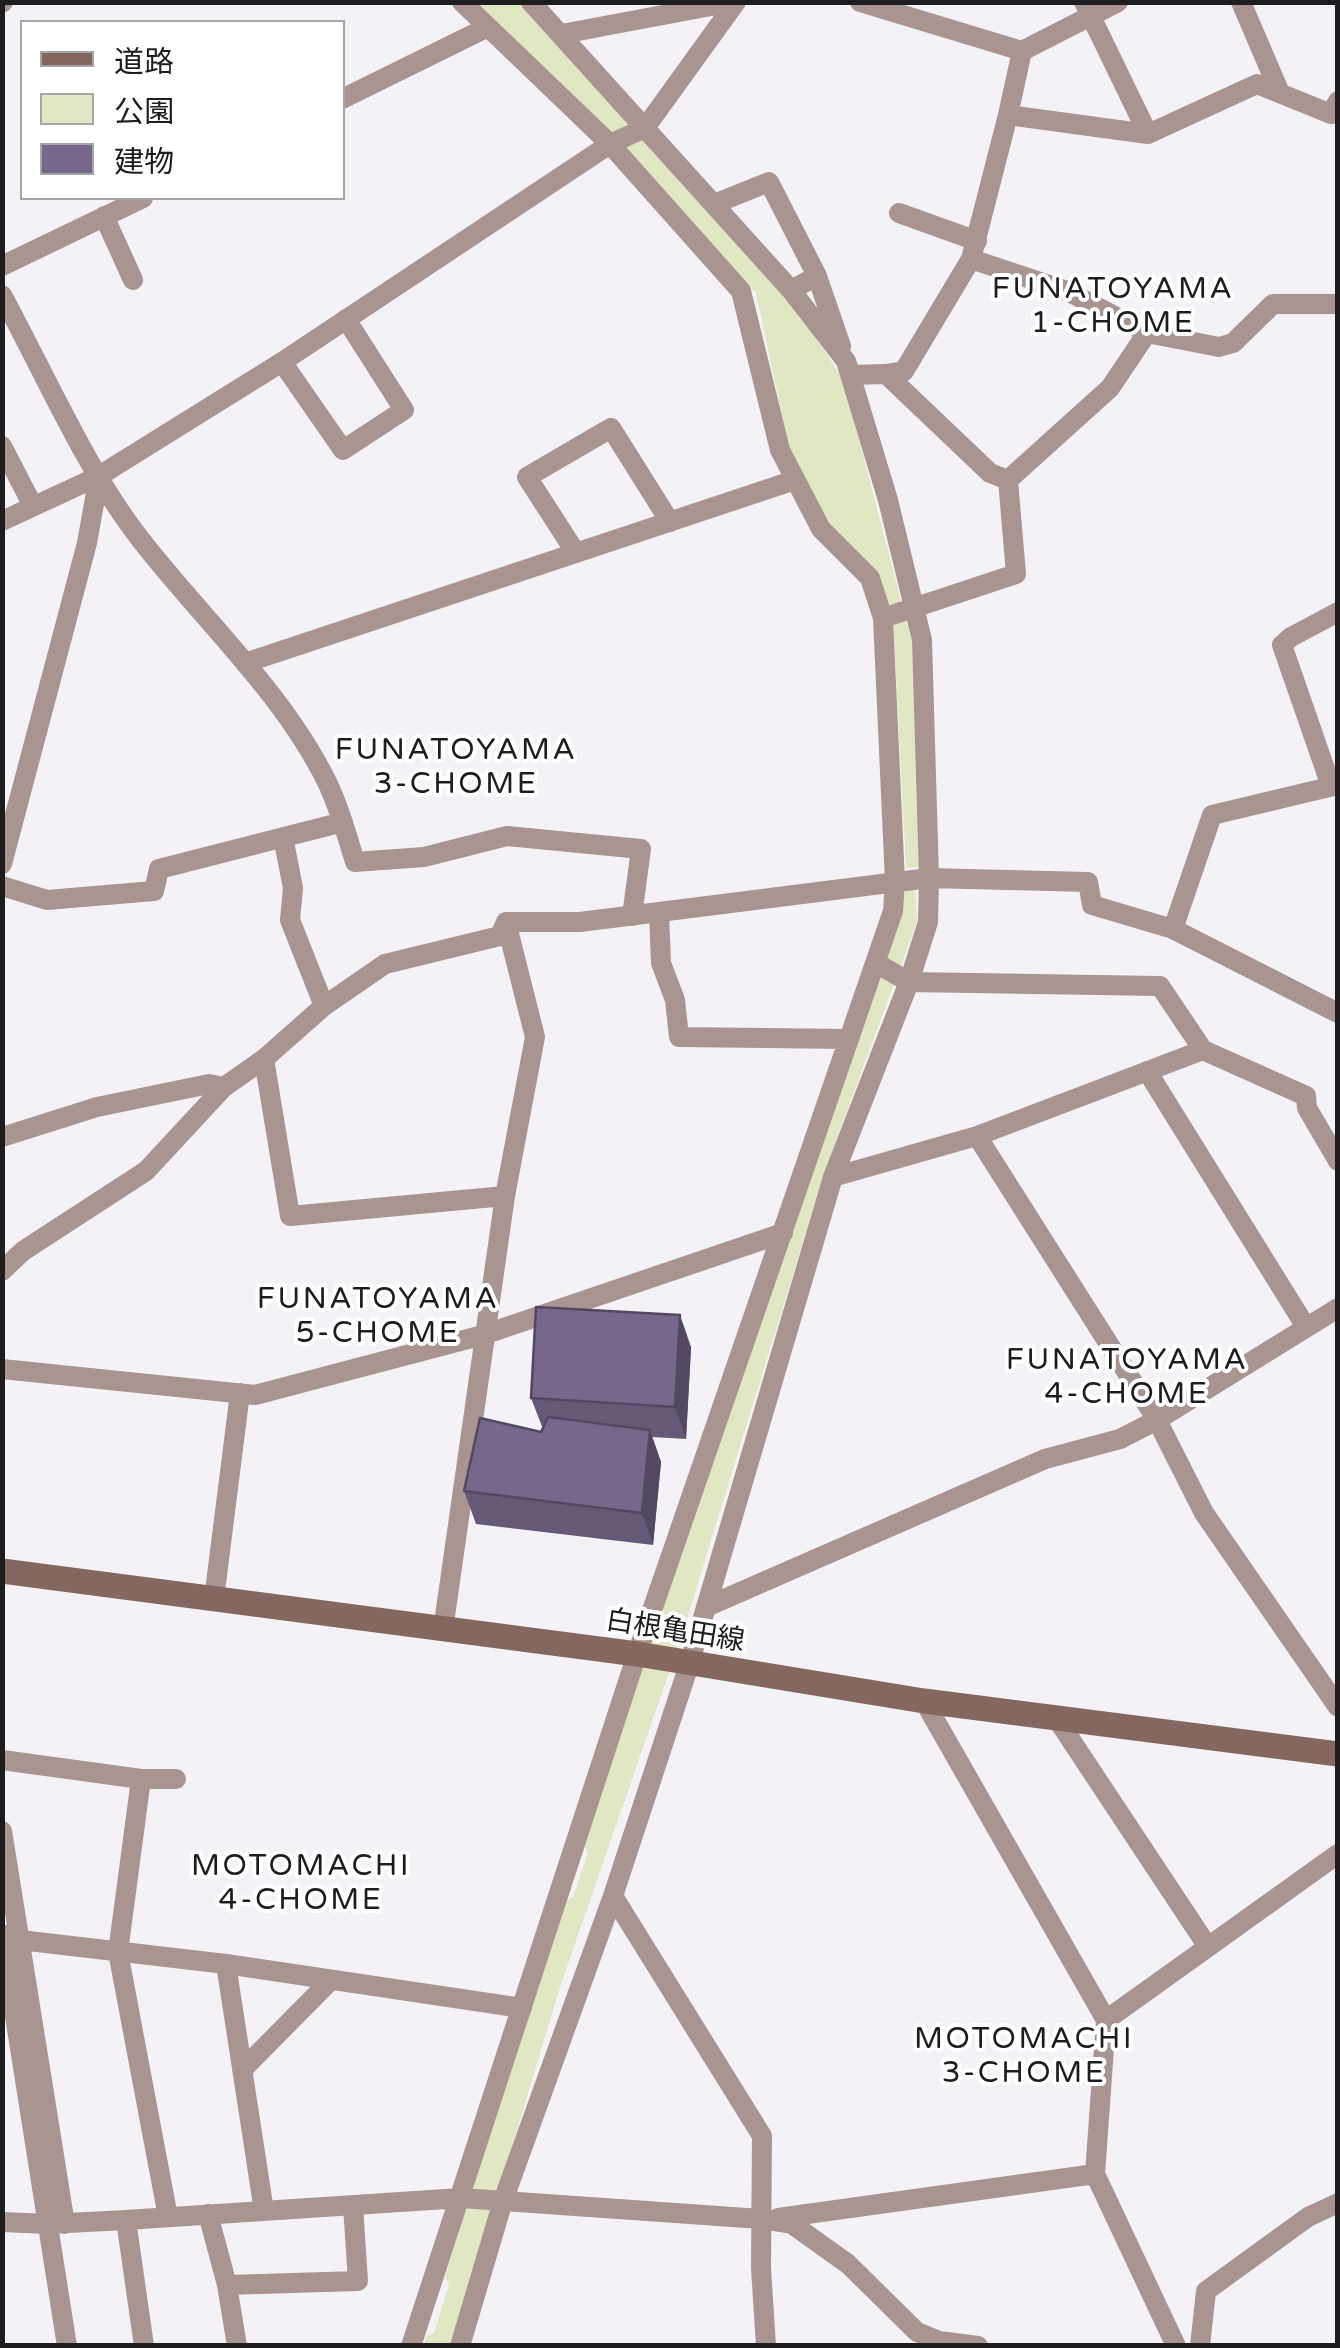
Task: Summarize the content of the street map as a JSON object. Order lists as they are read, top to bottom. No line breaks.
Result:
{"streets":{"main road":["白根亀田線"]},"districts":["FUNATOYAMA 1-CHOME","FUNATOYAMA 3-CHOME","FUNATOYAMA 5-CHOME","FUNATOYAMA 4-CHOME","MOTOMACHI 4-CHOME","MOTOMACHI 3-CHOME"],"legend":["道路","公園","建物"]}
